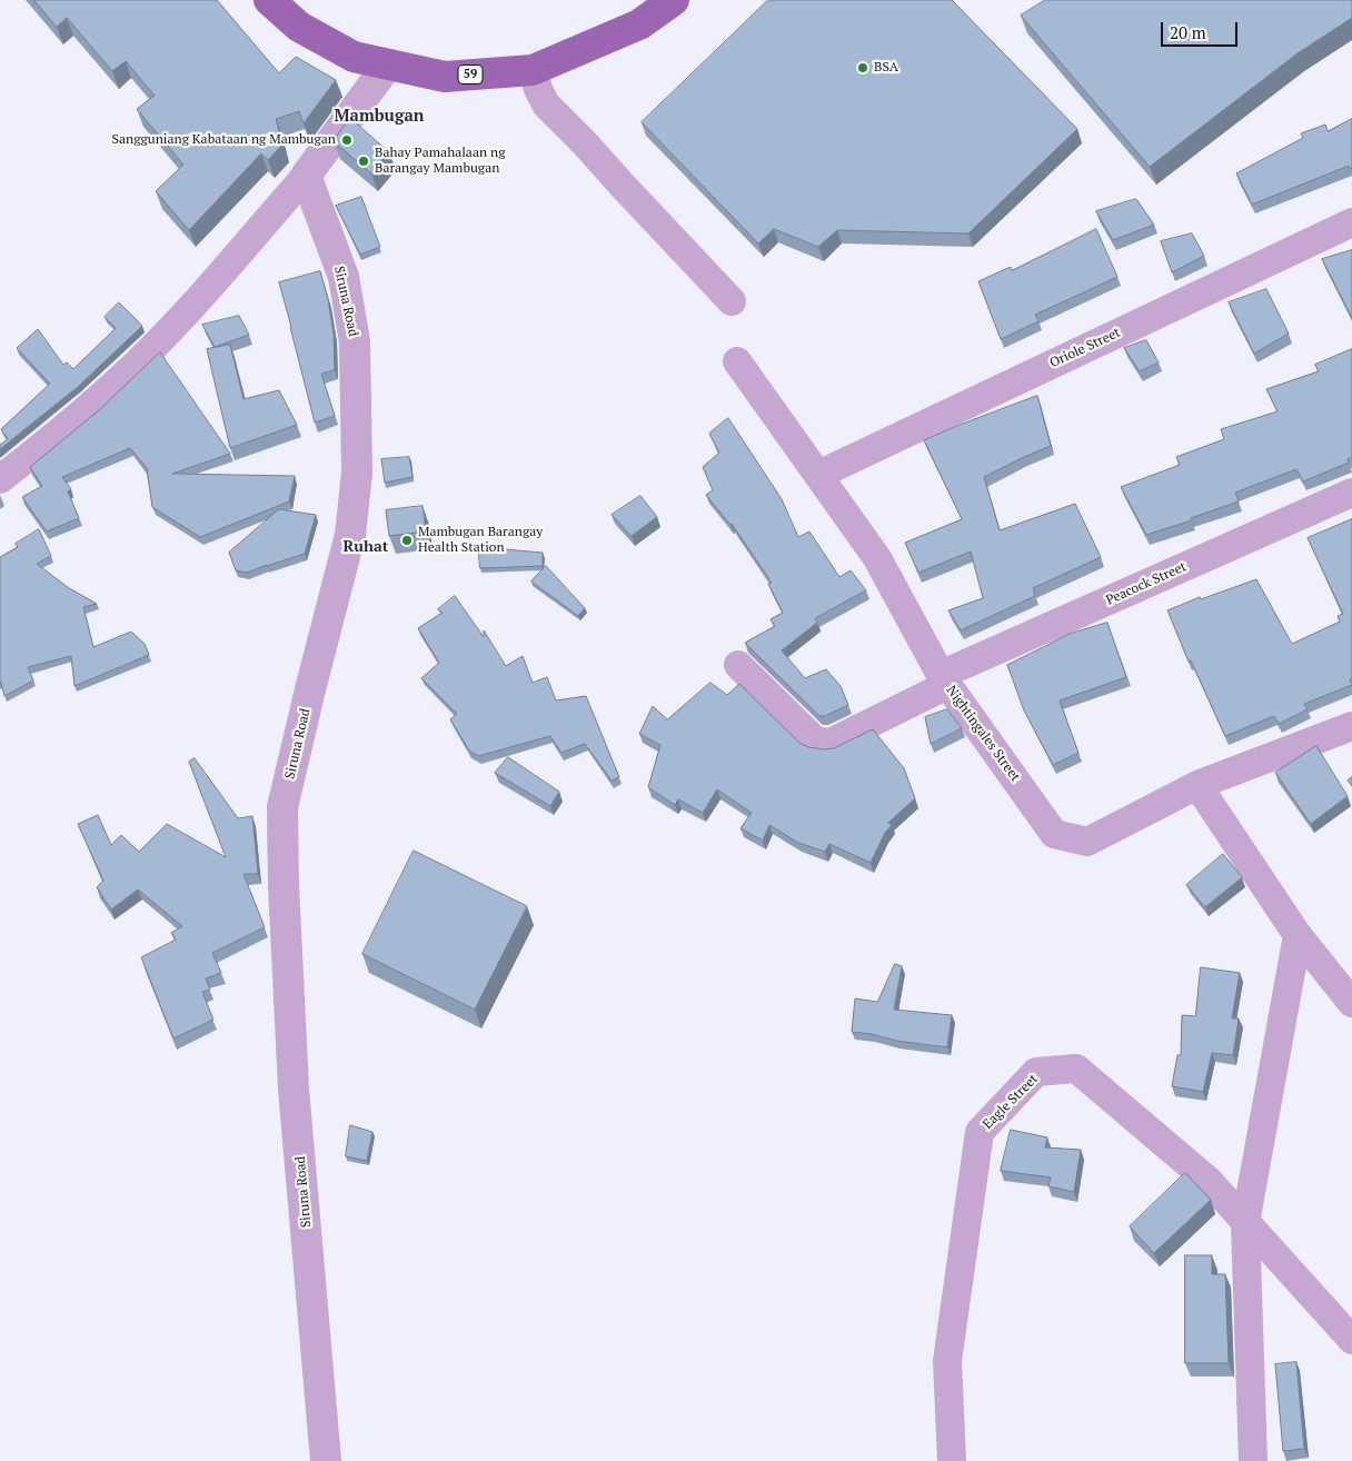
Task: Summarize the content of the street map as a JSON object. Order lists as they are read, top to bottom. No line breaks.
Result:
{"streets":{"main road":["59"],"street":["Siruna Road","Oriole Street","Peacock Street","Nightingales Street","Eagle Street"]},"crossings":[["Oriole Street","Nightingales Street"],["Peacock Street","Nightingales Street"]],"districts":["Mambugan","Ruhat"],"places":["BSA","Sangguniang Kabataan ng Mambugan","Bahay Pamahalaan ng Barangay Mambugan","Mambugan Barangay Health Station"],"scale_bar":"20 m"}
